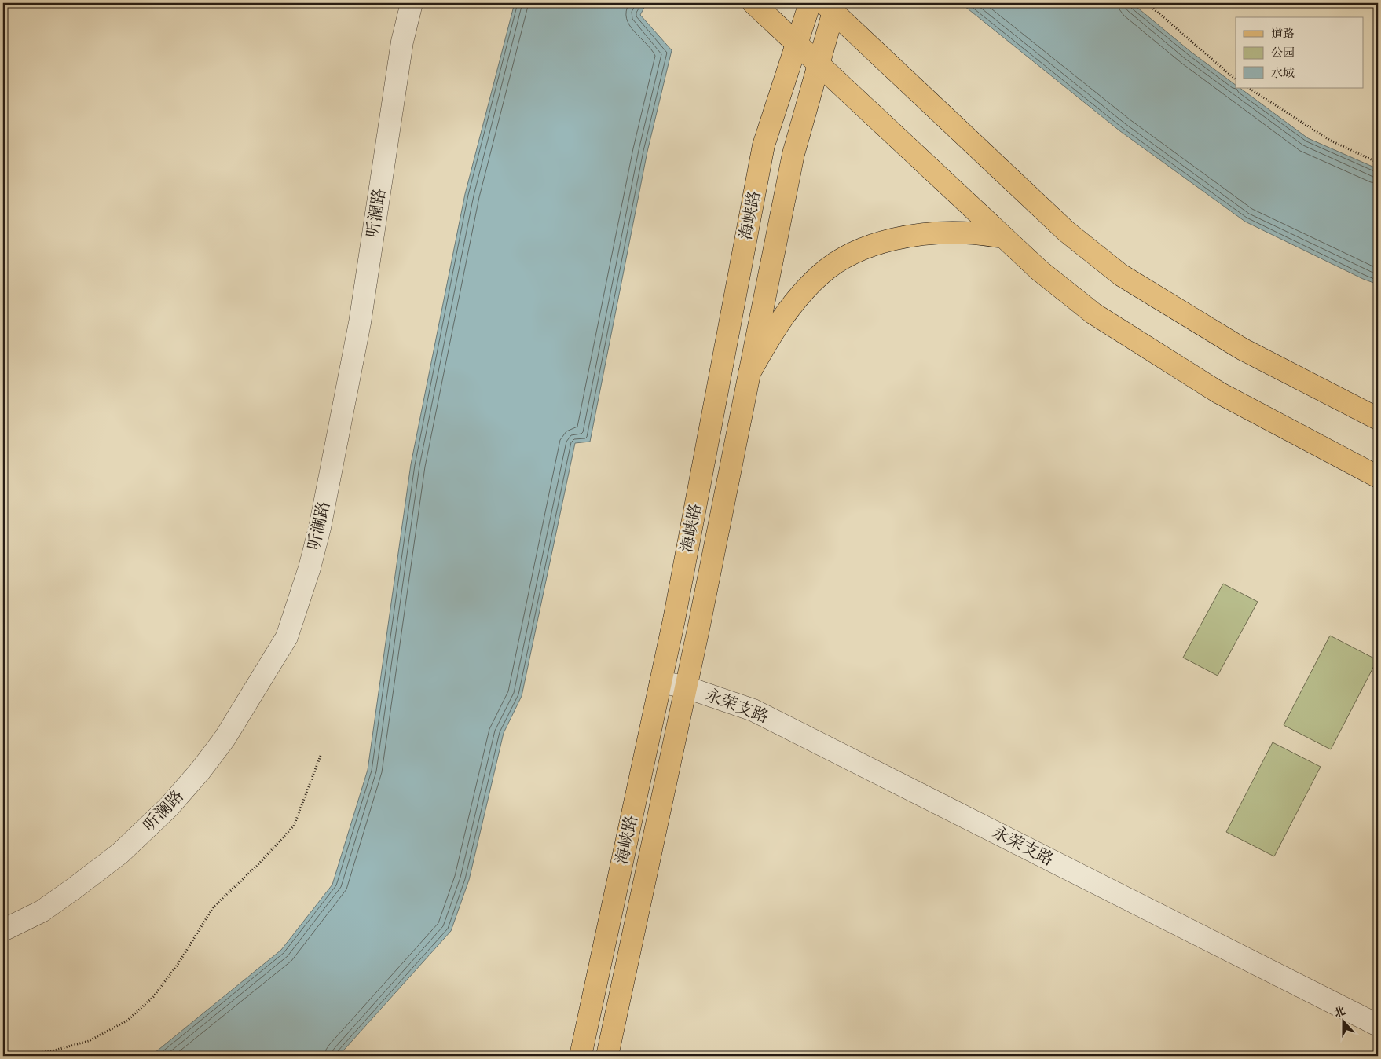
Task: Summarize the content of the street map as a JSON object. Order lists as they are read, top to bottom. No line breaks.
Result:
{"streets":{"main road":["海峡路"],"street":["听澜路","永荣支路"]},"crossings":[["海峡路","永荣支路"]],"legend":["道路","公园","水域"],"north":"top"}
